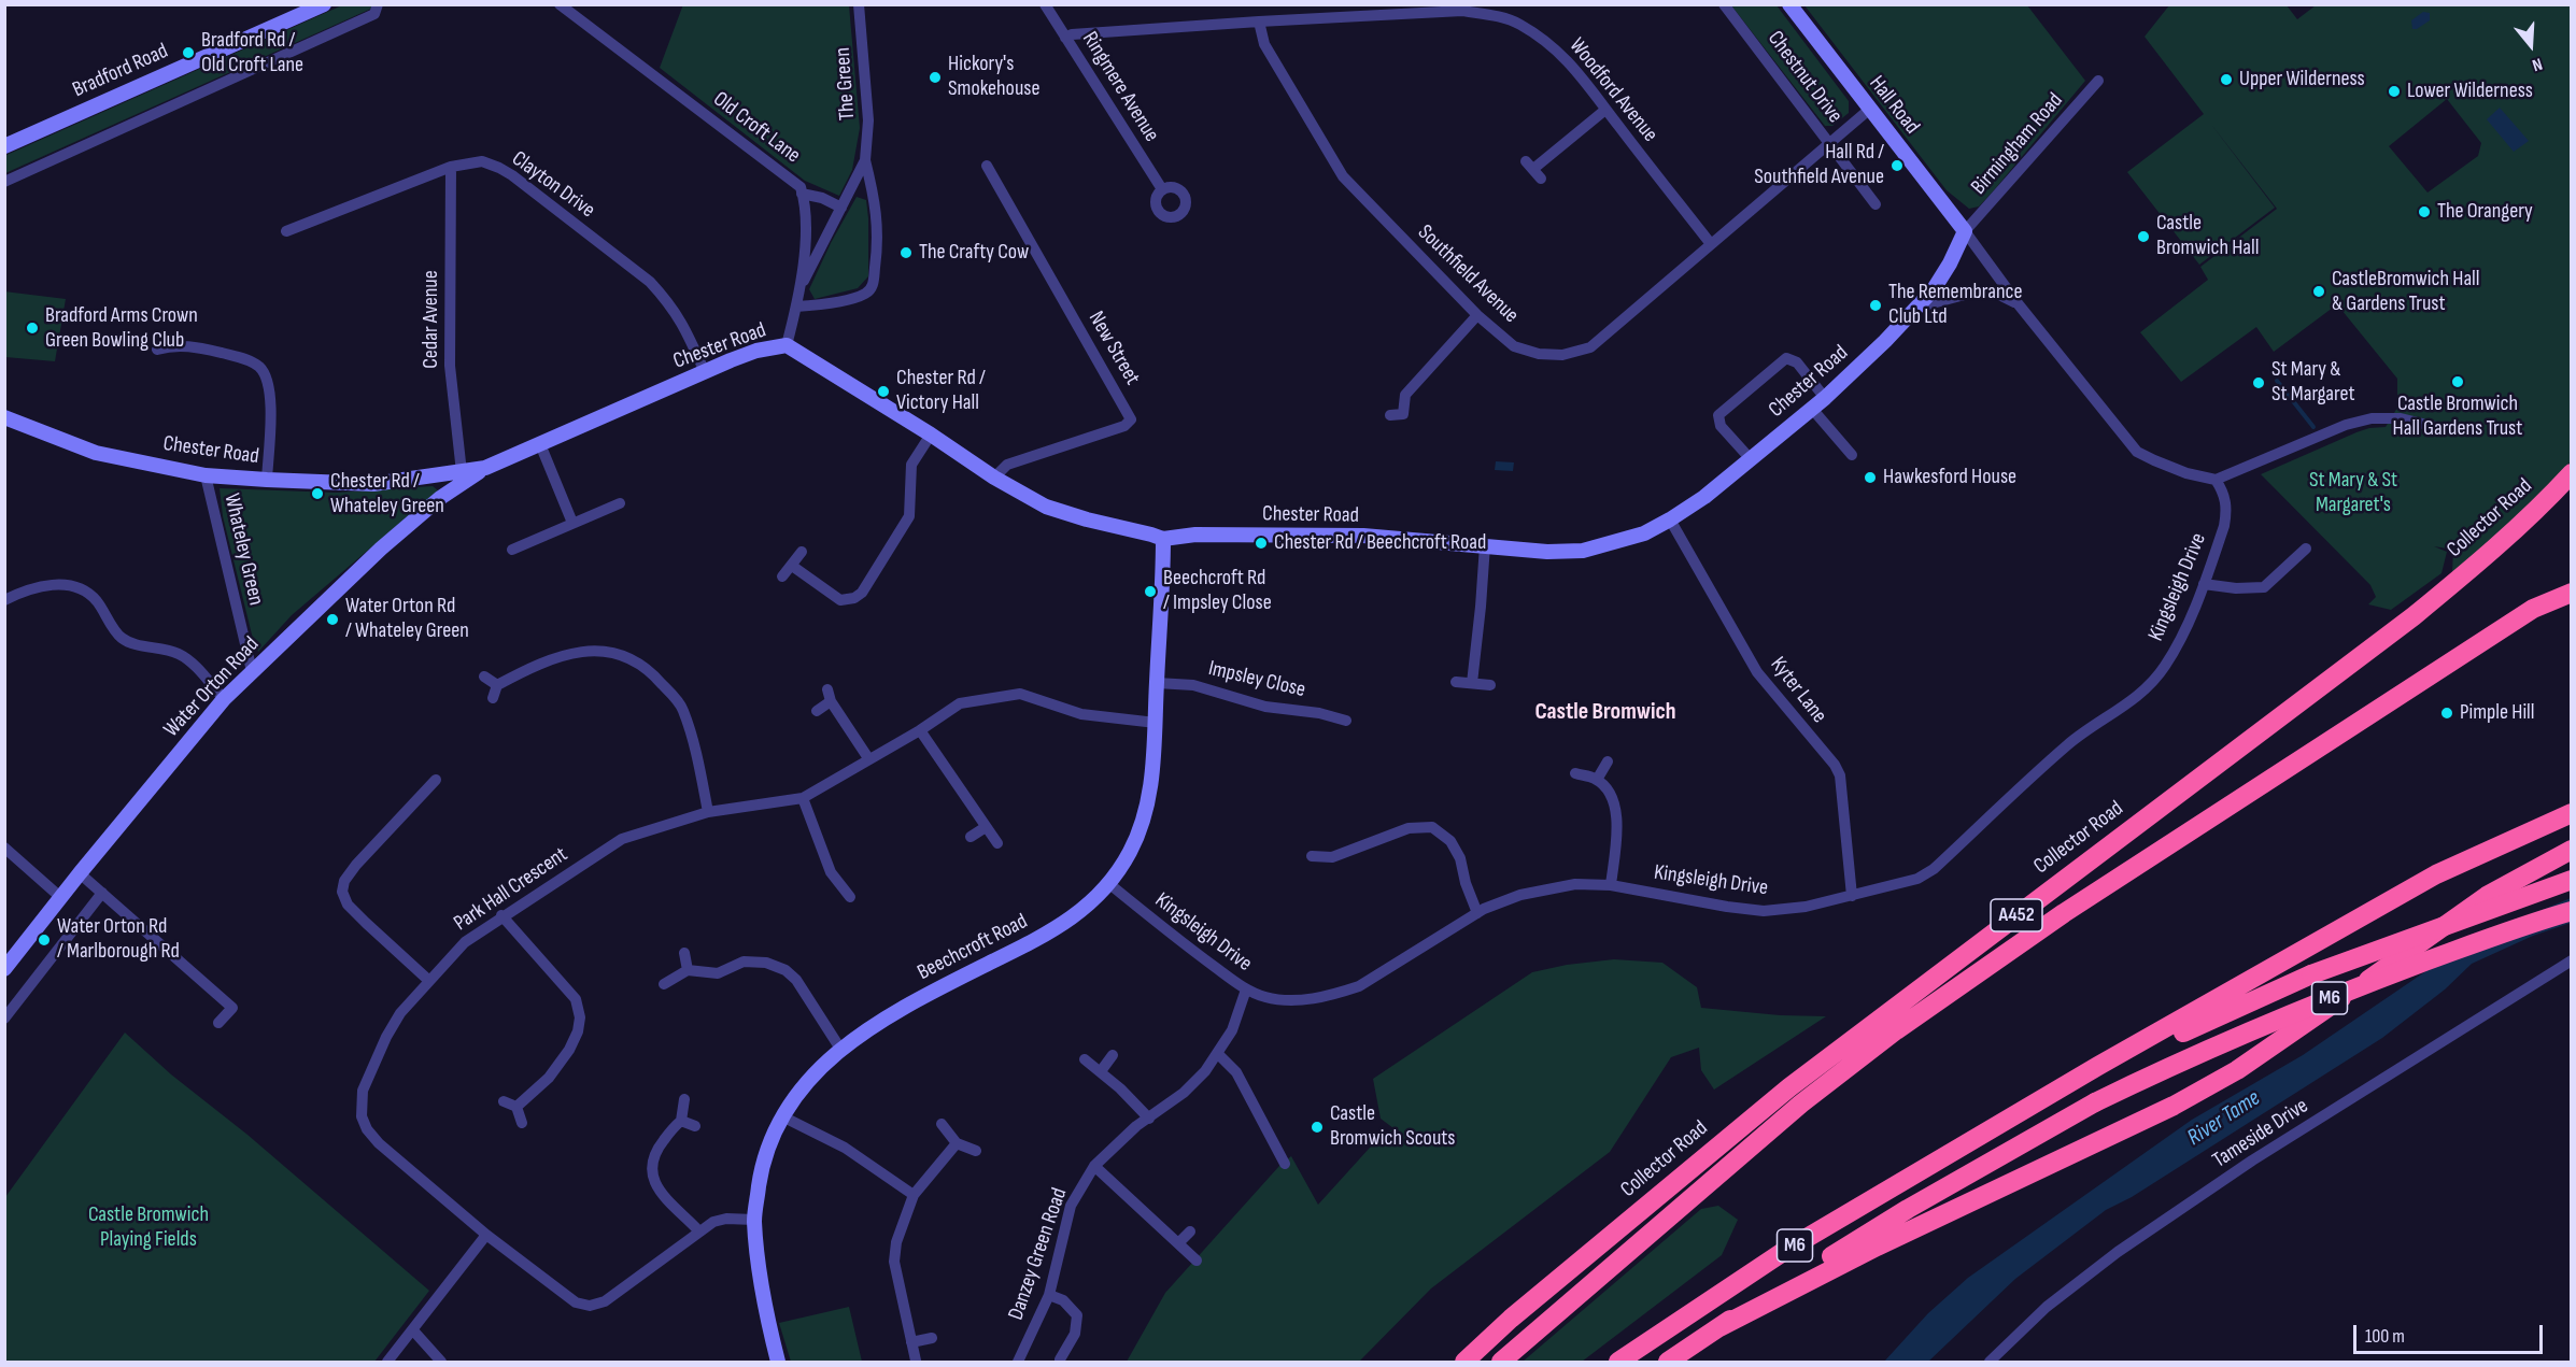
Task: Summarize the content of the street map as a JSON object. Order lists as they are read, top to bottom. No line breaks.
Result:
{"streets":{"highway":["Collector Road","A452","M6"],"main road":["Bradford Road","Hall Road","Chester Road","Water Orton Road","Beechcroft Road"],"street":["Chestnut Drive","The Green","Ringmere Avenue","Woodford Avenue","Old Croft Lane","Birmingham Road","Clayton Drive","Southfield Avenue","Cedar Avenue","New Street","Whateley Green","Kingsleigh Drive","Impsley Close","Kyter Lane","Park Hall Crescent","Tameside Drive","Danzey Green Road"]},"crossings":[["Chestnut Drive","Southfield Avenue"],["The Green","Old Croft Lane"],["Ringmere Avenue","Woodford Avenue"],["Woodford Avenue","Southfield Avenue"],["Hall Road","Birmingham Road"],["Hall Road","Southfield Avenue"],["Hall Road","Chester Road"],["Old Croft Lane","Chester Road"],["Birmingham Road","Chester Road"],["Clayton Drive","Cedar Avenue"],["Clayton Drive","Chester Road"],["Cedar Avenue","Chester Road"],["Chester Road","New Street"],["Chester Road","Whateley Green"],["Chester Road","Water Orton Road"],["Chester Road","Kyter Lane"],["Chester Road","Beechcroft Road"],["Whateley Green","Water Orton Road"],["Kingsleigh Drive","Kyter Lane"],["Kingsleigh Drive","Beechcroft Road"],["Kingsleigh Drive","Danzey Green Road"],["Impsley Close","Beechcroft Road"],["Park Hall Crescent","Beechcroft Road"]],"districts":["Castle Bromwich"],"water":["River Tame"],"parks":["St Mary & St Margaret's","Castle Bromwich Playing Fields"],"places":["Bradford Rd / Old Croft Lane","Hickory's Smokehouse","Upper Wilderness","Lower Wilderness","Hall Rd / Southfield Avenue","The Orangery","Castle Bromwich Hall","The Crafty Cow","CastleBromwich Hall & Gardens Trust","The Remembrance Club Ltd","Bradford Arms Crown Green Bowling Club","Castle Bromwich Hall Gardens Trust","St Mary & St Margaret","Chester Rd / Victory Hall","Hawkesford House","Chester Rd / Whateley Green","Chester Rd / Beechcroft Road","Beechcroft Rd / Impsley Close","Water Orton Rd / Whateley Green","Pimple Hill","Water Orton Rd / Marlborough Rd","Castle Bromwich Scouts"],"scale_bar":"100 m","north":"bottom"}
